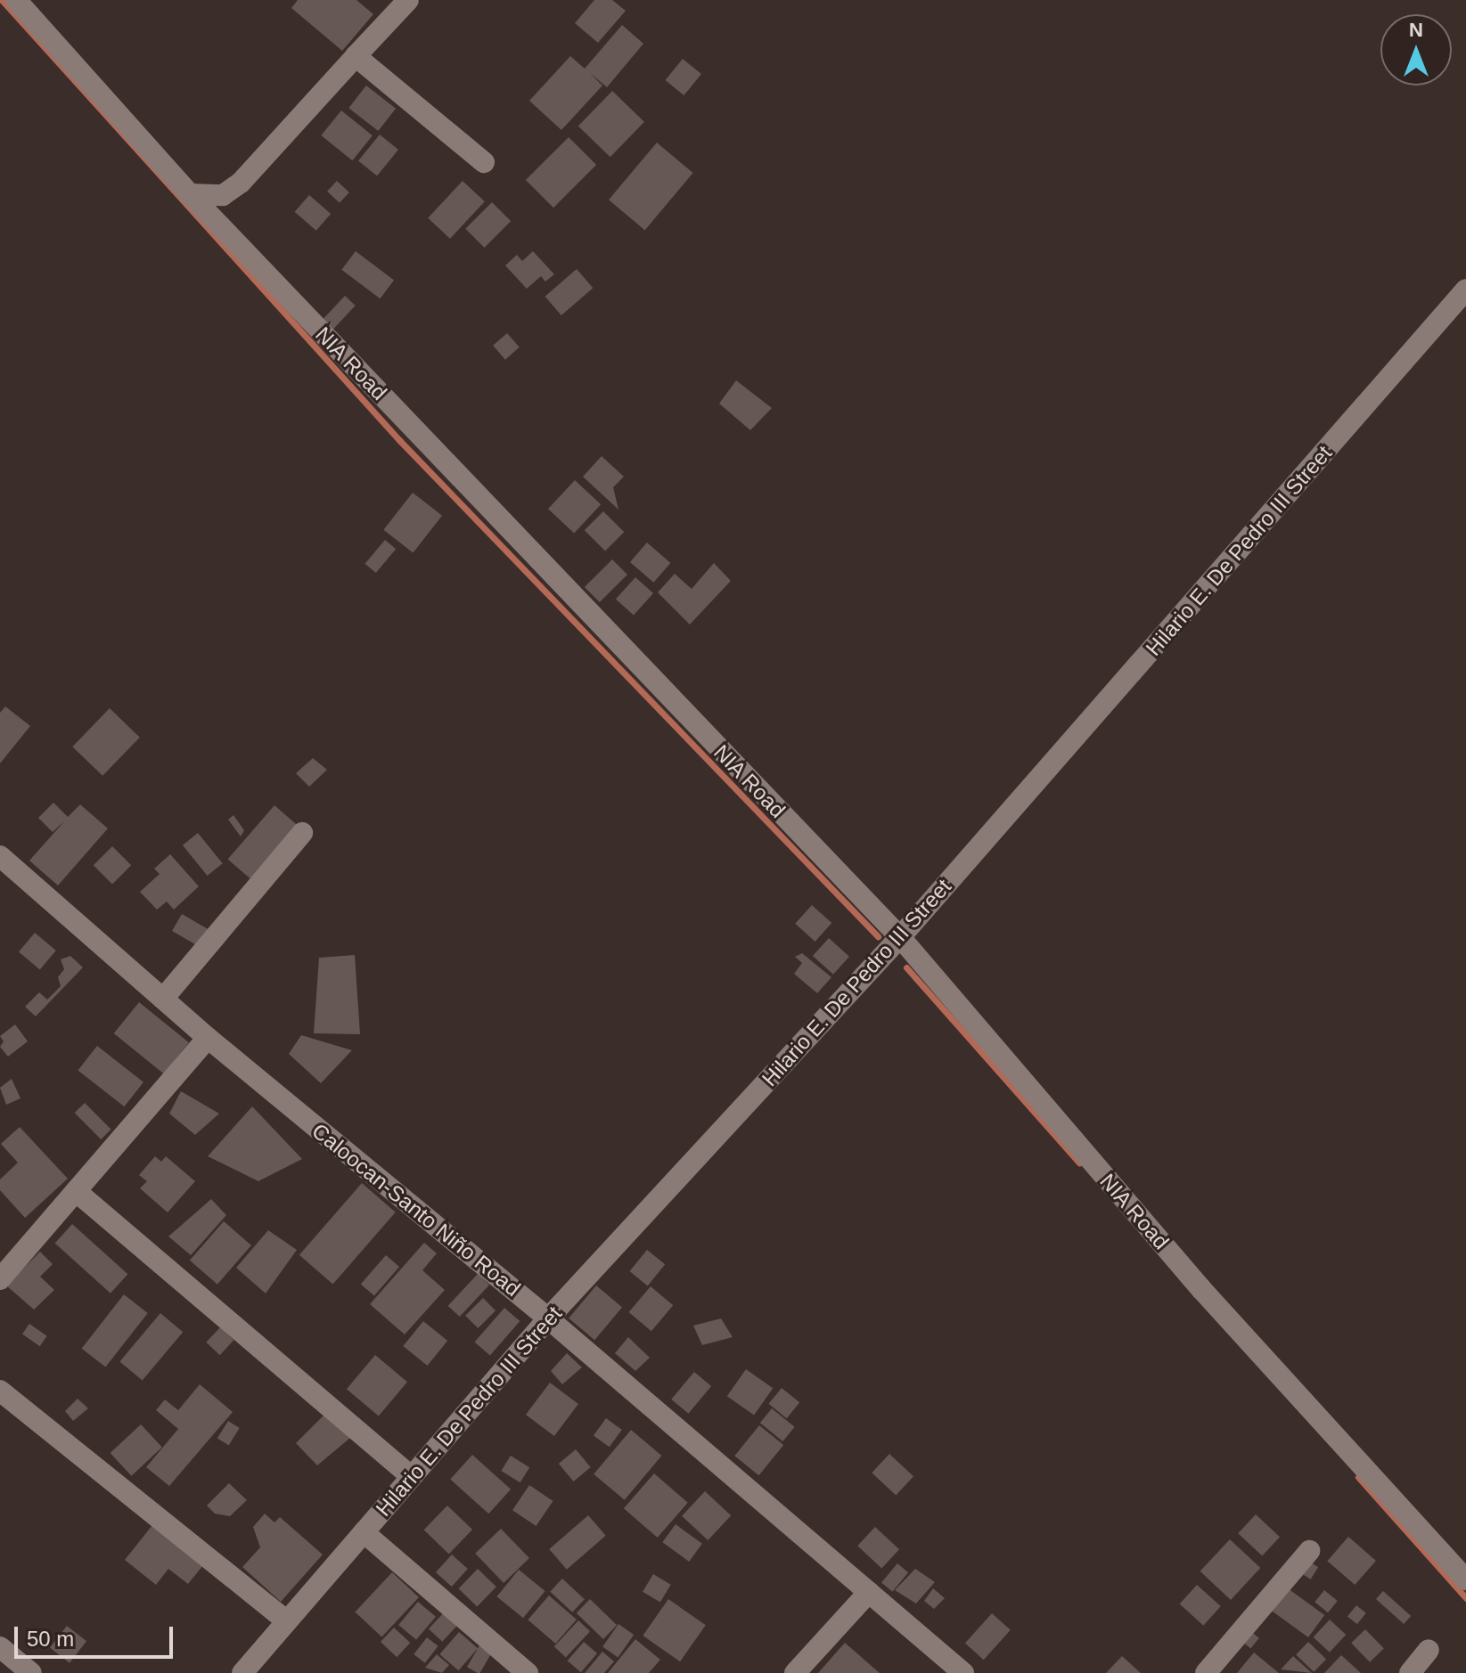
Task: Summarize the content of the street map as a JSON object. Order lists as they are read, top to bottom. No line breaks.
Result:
{"streets":{"street":["NIA Road","Hilario E. De Pedro III Street","Caloocan-Santo Niño Road"]},"crossings":[["NIA Road","Hilario E. De Pedro III Street"],["Hilario E. De Pedro III Street","Caloocan-Santo Niño Road"]],"scale_bar":"50 m","north":"top"}
